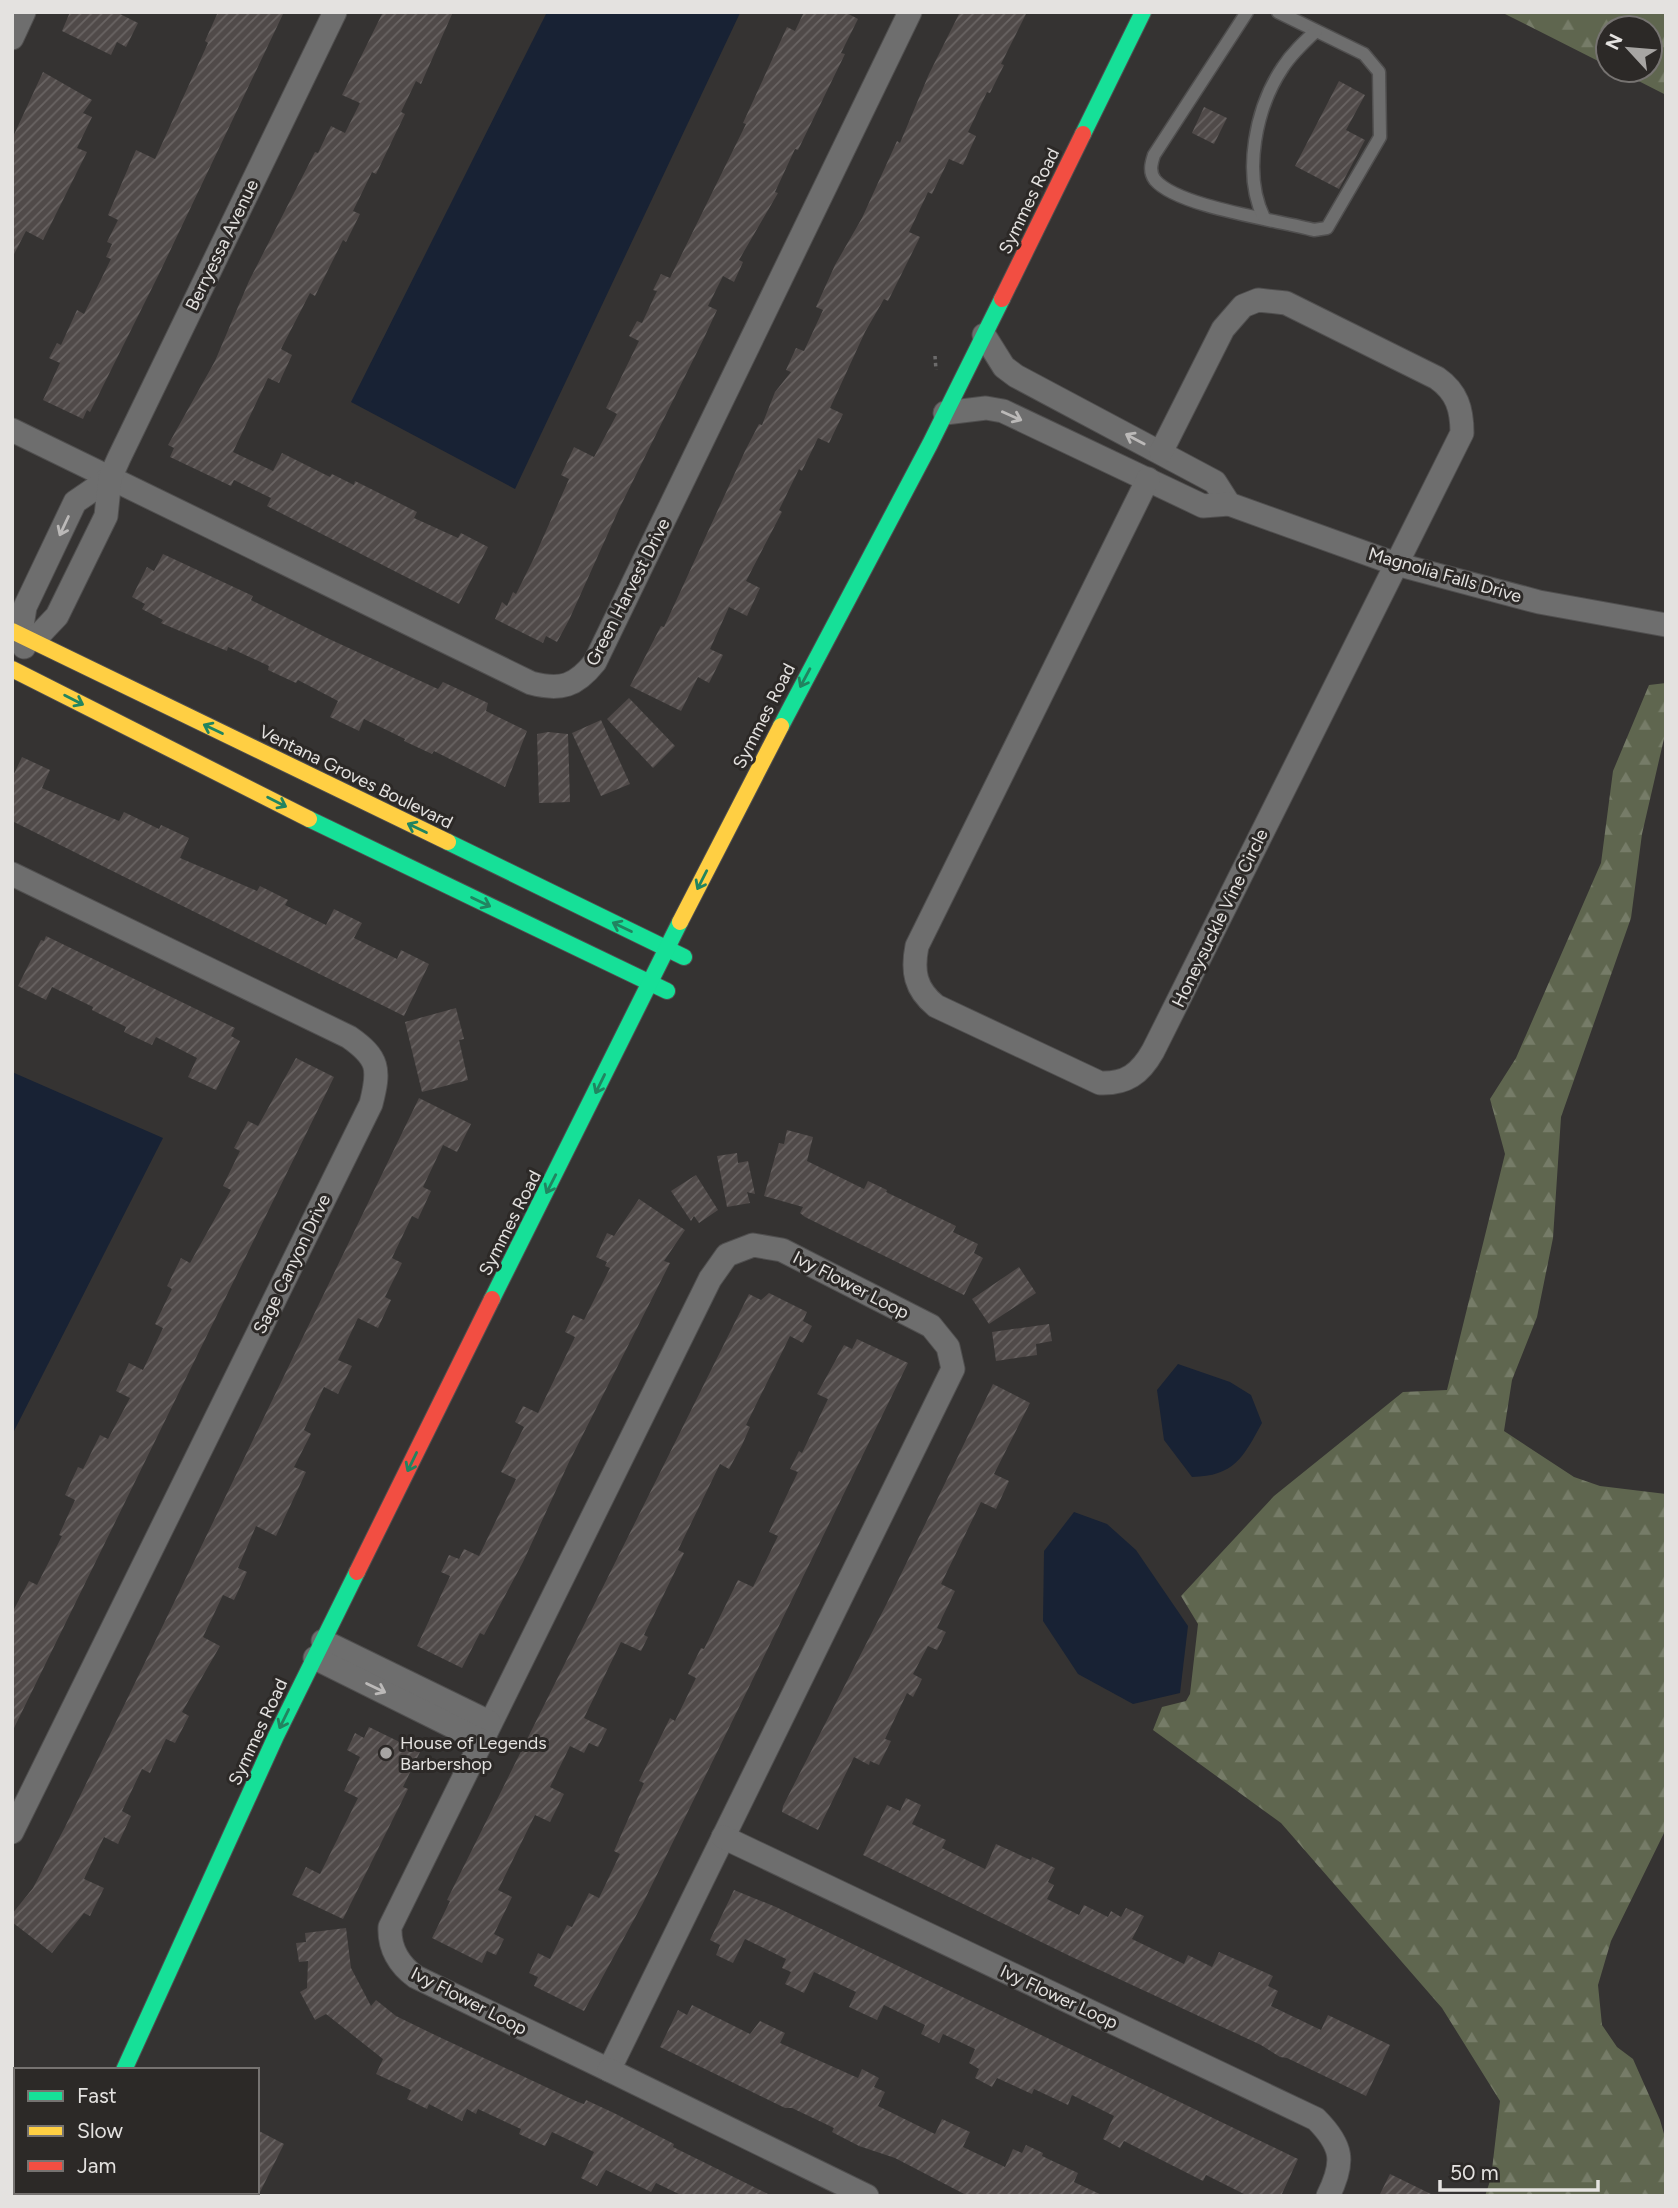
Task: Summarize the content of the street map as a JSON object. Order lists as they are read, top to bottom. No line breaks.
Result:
{"streets":{"street":["Symmes Road","Berryessa Avenue","Magnolia Falls Drive","Green Harvest Drive","Ventana Groves Boulevard","Honeysuckle Vine Circle","Sage Canyon Drive","Ivy Flower Loop"]},"crossings":[["Symmes Road","Magnolia Falls Drive"],["Symmes Road","Ventana Groves Boulevard"],["Berryessa Avenue","Green Harvest Drive"],["Berryessa Avenue","Ventana Groves Boulevard"],["Magnolia Falls Drive","Honeysuckle Vine Circle"]],"places":["House of Legends Barbershop"],"legend":["Fast","Slow","Jam"],"scale_bar":"50 m","north":"top left"}
